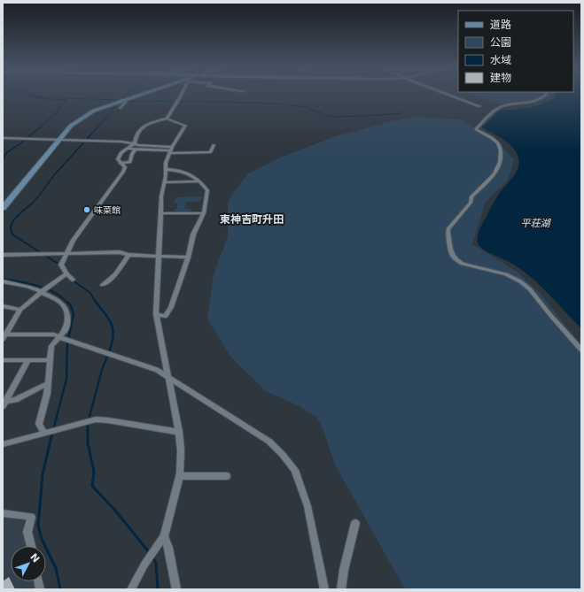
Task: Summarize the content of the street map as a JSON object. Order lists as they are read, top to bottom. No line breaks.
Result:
{"districts":["東神吉町升田"],"water":["平荘湖"],"places":["味菜館"],"legend":["道路","公園","水域","建物"],"north":"top right"}
